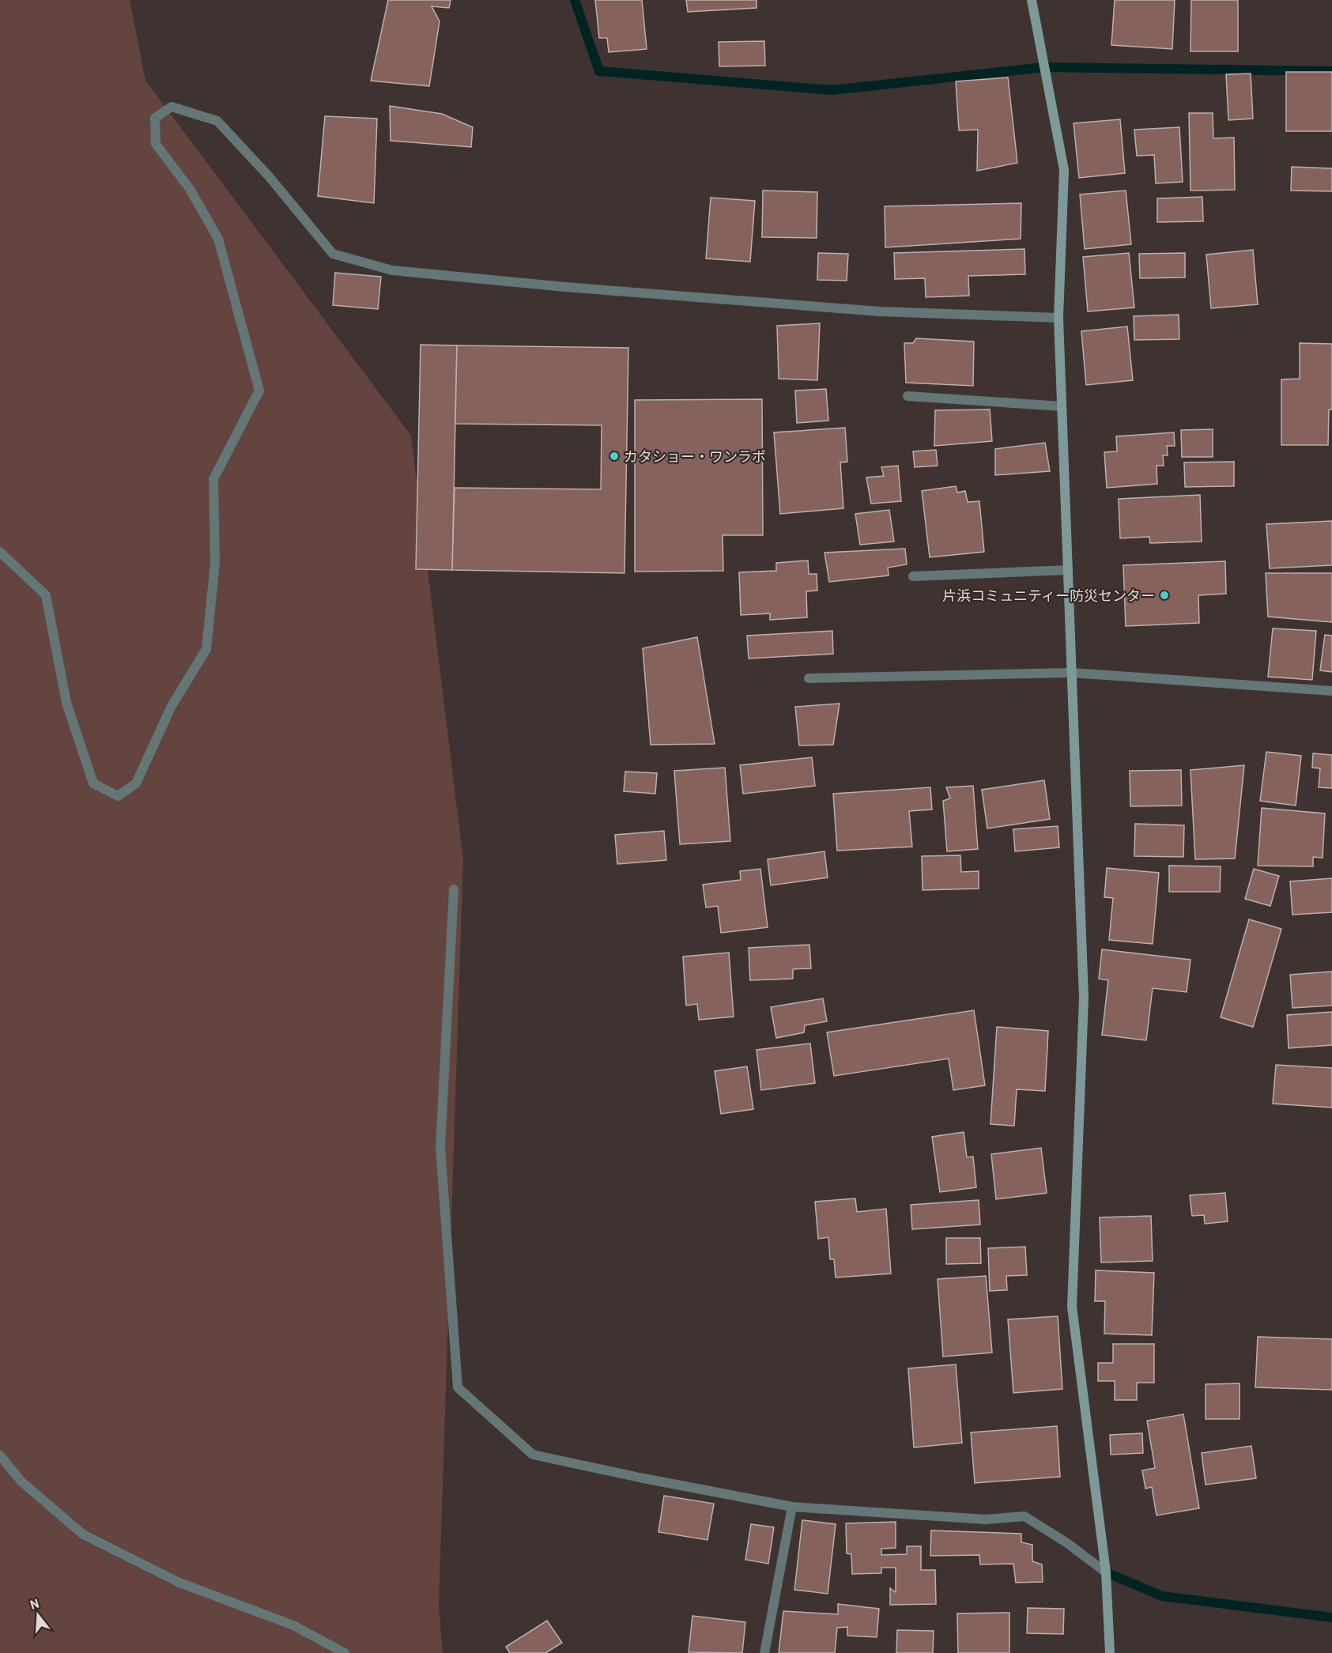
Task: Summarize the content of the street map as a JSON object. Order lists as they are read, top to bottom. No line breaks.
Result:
{"places":["カタショー・ワンラボ","片浜コミュニティー防災センター"],"north":"top"}
